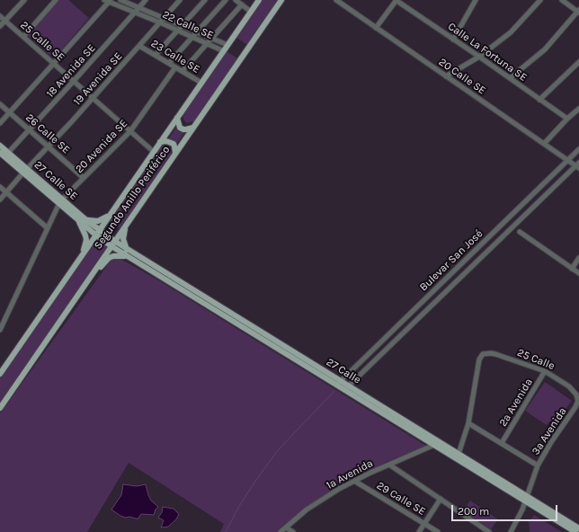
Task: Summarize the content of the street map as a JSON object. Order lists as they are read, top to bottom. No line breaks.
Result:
{"streets":{"main road":["27 Calle SE","Segundo Anillo Periférico","27 Calle"],"street":["22 Calle SE","25 Calle SE","Calle La Fortuna SE","23 Calle SE","18 Avenida SE","20 Calle SE","19 Avenida SE","26 Calle SE","20 Avenida SE","Bulevar San José","25 Calle","2a Avenida","3a Avenida","1a Avenida","29 Calle SE"]},"crossings":[["22 Calle SE","18 Avenida SE"],["22 Calle SE","19 Avenida SE"],["22 Calle SE","Segundo Anillo Periférico"],["25 Calle SE","18 Avenida SE"],["25 Calle SE","19 Avenida SE"],["25 Calle SE","20 Avenida SE"],["25 Calle SE","Segundo Anillo Periférico"],["23 Calle SE","19 Avenida SE"],["23 Calle SE","20 Avenida SE"],["23 Calle SE","Segundo Anillo Periférico"],["18 Avenida SE","26 Calle SE"],["18 Avenida SE","27 Calle SE"],["20 Calle SE","Bulevar San José"],["19 Avenida SE","26 Calle SE"],["19 Avenida SE","27 Calle SE"],["26 Calle SE","20 Avenida SE"],["20 Avenida SE","27 Calle SE"],["27 Calle SE","Segundo Anillo Periférico"],["27 Calle SE","27 Calle"],["Segundo Anillo Periférico","27 Calle"],["Bulevar San José","27 Calle"],["25 Calle","2a Avenida"],["25 Calle","3a Avenida"],["27 Calle","3a Avenida"],["27 Calle","1a Avenida"],["1a Avenida","29 Calle SE"]],"scale_bar":"200 m"}
